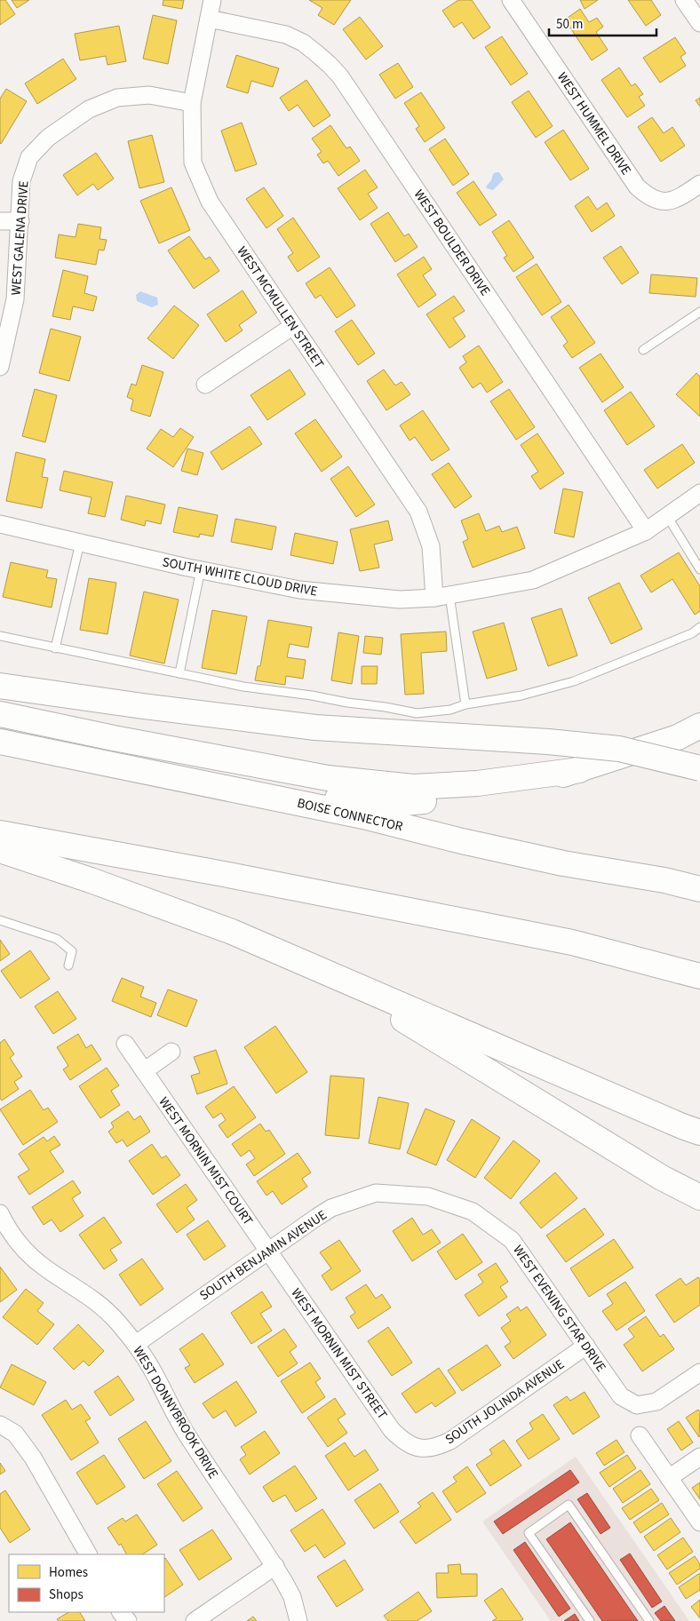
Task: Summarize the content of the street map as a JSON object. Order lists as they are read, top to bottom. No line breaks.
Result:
{"streets":{"highway":["BOISE CONNECTOR"],"street":["WEST HUMMEL DRIVE","WEST GALENA DRIVE","WEST BOULDER DRIVE","WEST MCMULLEN STREET","SOUTH WHITE CLOUD DRIVE","WEST MORNIN MIST COURT","SOUTH BENJAMIN AVENUE","WEST EVENING STAR DRIVE","WEST MORNIN MIST STREET","SOUTH JOLINDA AVENUE","WEST DONNYBROOK DRIVE"]},"crossings":[["WEST GALENA DRIVE","WEST MCMULLEN STREET"],["WEST BOULDER DRIVE","WEST MCMULLEN STREET"],["WEST BOULDER DRIVE","SOUTH WHITE CLOUD DRIVE"],["WEST MCMULLEN STREET","SOUTH WHITE CLOUD DRIVE"],["WEST MORNIN MIST COURT","SOUTH BENJAMIN AVENUE"],["WEST MORNIN MIST COURT","WEST MORNIN MIST STREET"],["SOUTH BENJAMIN AVENUE","WEST EVENING STAR DRIVE"],["SOUTH BENJAMIN AVENUE","WEST MORNIN MIST STREET"],["SOUTH BENJAMIN AVENUE","WEST DONNYBROOK DRIVE"],["WEST EVENING STAR DRIVE","SOUTH JOLINDA AVENUE"],["WEST MORNIN MIST STREET","SOUTH JOLINDA AVENUE"]],"legend":["Homes","Shops"],"scale_bar":"50 m"}
